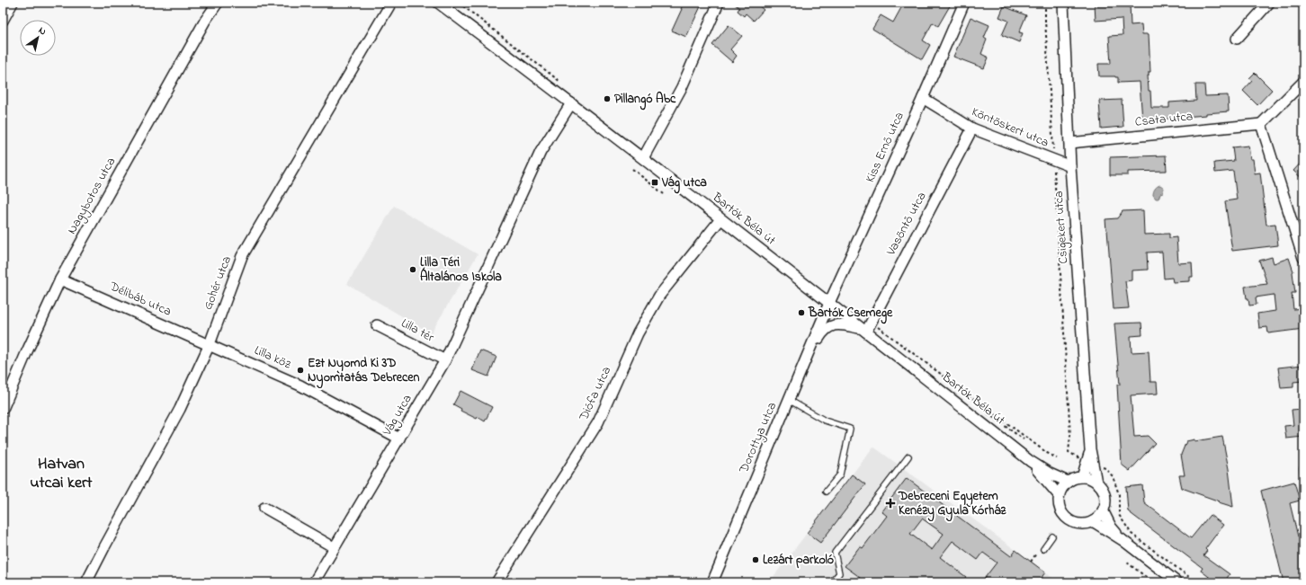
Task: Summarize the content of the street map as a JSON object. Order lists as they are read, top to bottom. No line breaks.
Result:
{"streets":{"street":["Csata utca","Köntöskert utca","Kiss Ernő utca","Nagybotos utca","Bartók Béla út","Vasöntő utca","Csigekert utca","Gohér utca","Délibáb utca","Lilla tér","Lilla köz","Diófa utca","Vág utca","Dorottya utca"]},"crossings":[["Csata utca","Csigekert utca"],["Köntöskert utca","Kiss Ernő utca"],["Köntöskert utca","Vasöntő utca"],["Köntöskert utca","Csigekert utca"],["Kiss Ernő utca","Bartók Béla út"],["Kiss Ernő utca","Dorottya utca"],["Nagybotos utca","Délibáb utca"],["Bartók Béla út","Vasöntő utca"],["Bartók Béla út","Diófa utca"],["Bartók Béla út","Vág utca"],["Bartók Béla út","Dorottya utca"],["Gohér utca","Délibáb utca"],["Gohér utca","Lilla köz"],["Délibáb utca","Lilla köz"],["Lilla tér","Vág utca"],["Lilla köz","Vág utca"]],"districts":["Hatvan utcai kert"],"places":{"other":["Pillangó Abc","Lilla Téri Általános Iskola","Bartók Csemege","Ezt Nyomd Ki 3D Nyomtatás Debrecen","Lezárt parkoló"],"transit":["Vág utca"],"health":["Debreceni Egyetem Kenézy Gyula Kórház"]},"north":"top right"}
